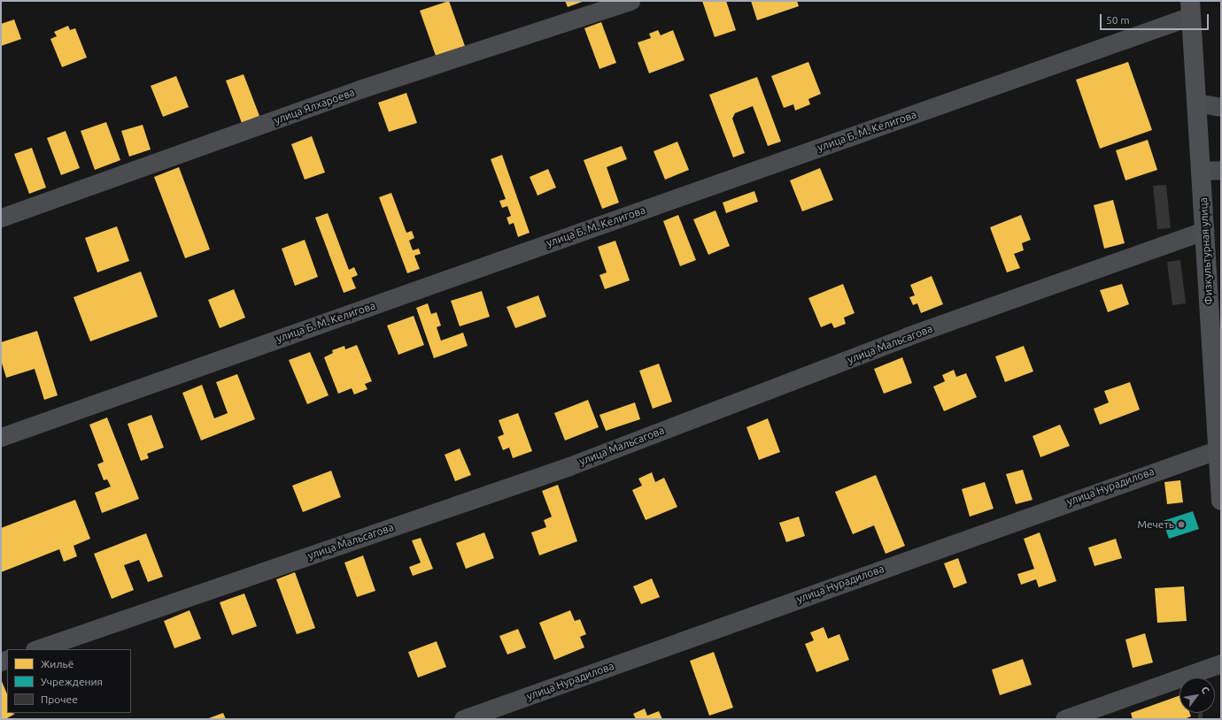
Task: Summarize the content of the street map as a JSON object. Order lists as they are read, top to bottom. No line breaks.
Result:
{"streets":{"main road":["Физкультурная улица"],"street":["улица Ялхароева","улица Б. М. Келигова","улица Мальсагова","улица Нурадилова"]},"crossings":[["улица Б. М. Келигова","Физкультурная улица"],["Физкультурная улица","улица Мальсагова"],["Физкультурная улица","улица Нурадилова"]],"places":["Мечеть"],"legend":["Жильё","Учреждения","Прочее"],"scale_bar":"50 m","north":"top right"}
